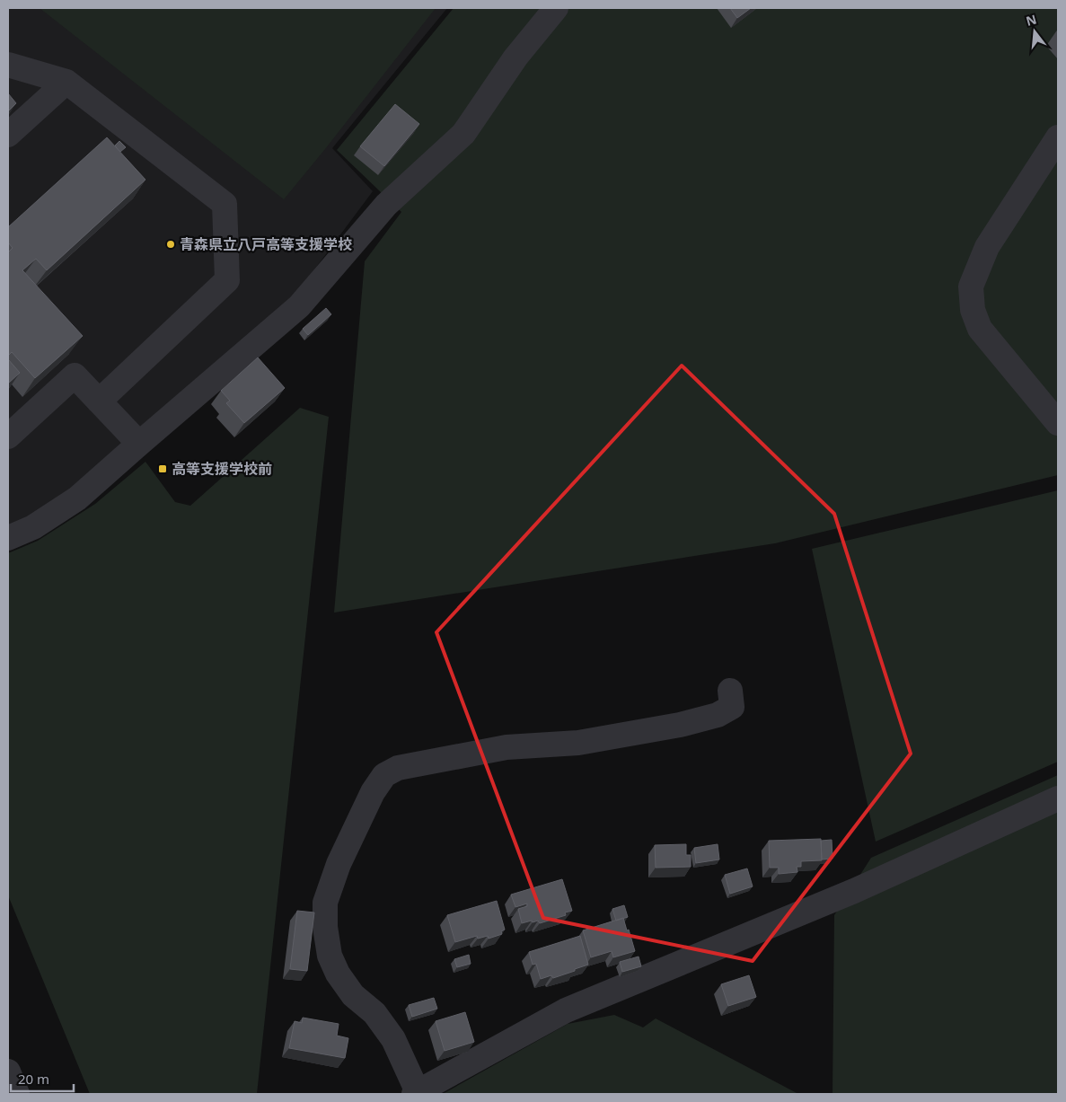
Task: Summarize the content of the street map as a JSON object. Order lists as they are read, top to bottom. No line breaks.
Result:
{"places":{"other":["青森県立八戸高等支援学校"],"transit":["高等支援学校前"]},"scale_bar":"20 m","north":"top"}
